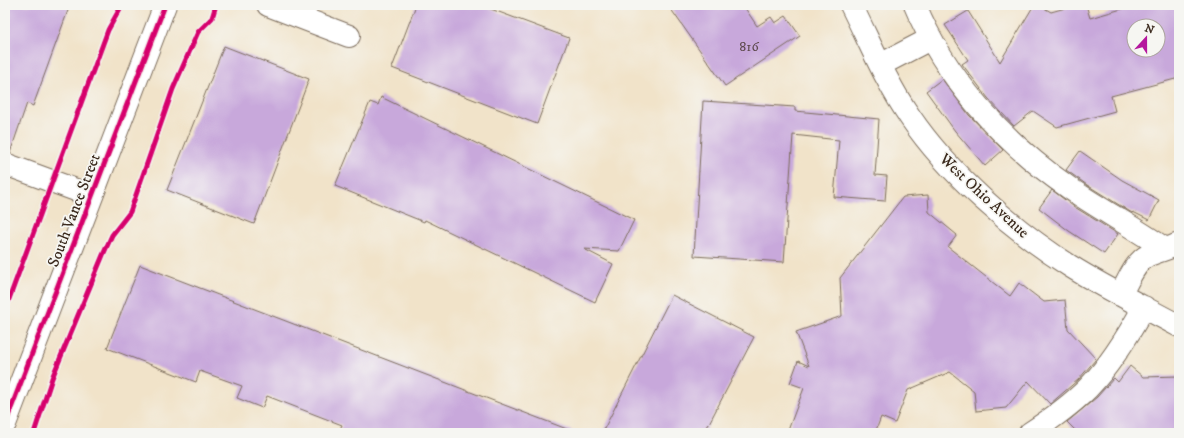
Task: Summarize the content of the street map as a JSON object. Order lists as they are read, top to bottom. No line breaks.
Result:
{"streets":{"street":["West Ohio Avenue","South Vance Street"]},"house_numbers":["816"],"north":"top"}
